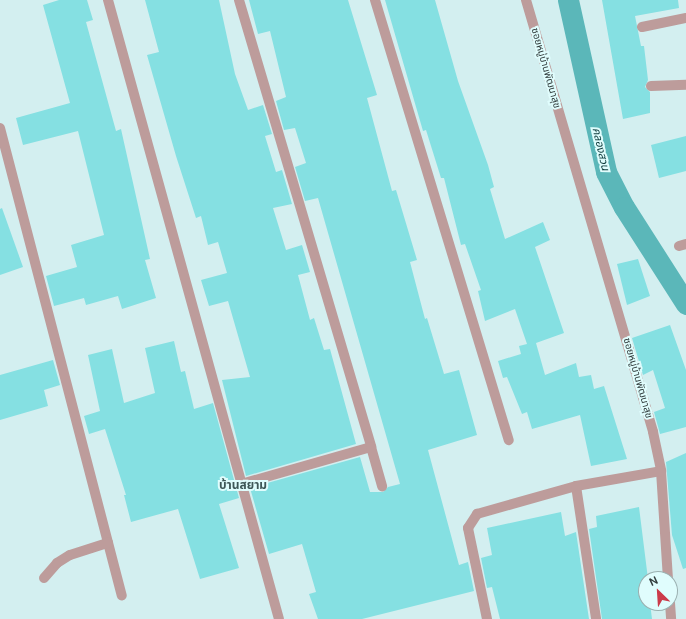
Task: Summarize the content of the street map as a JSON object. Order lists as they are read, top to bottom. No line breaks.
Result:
{"streets":{"street":["ซอยหมู่บ้านพัฒนาสุข"]},"districts":["บ้านสยาม"],"water":["คลองสวน"],"north":"top left"}
